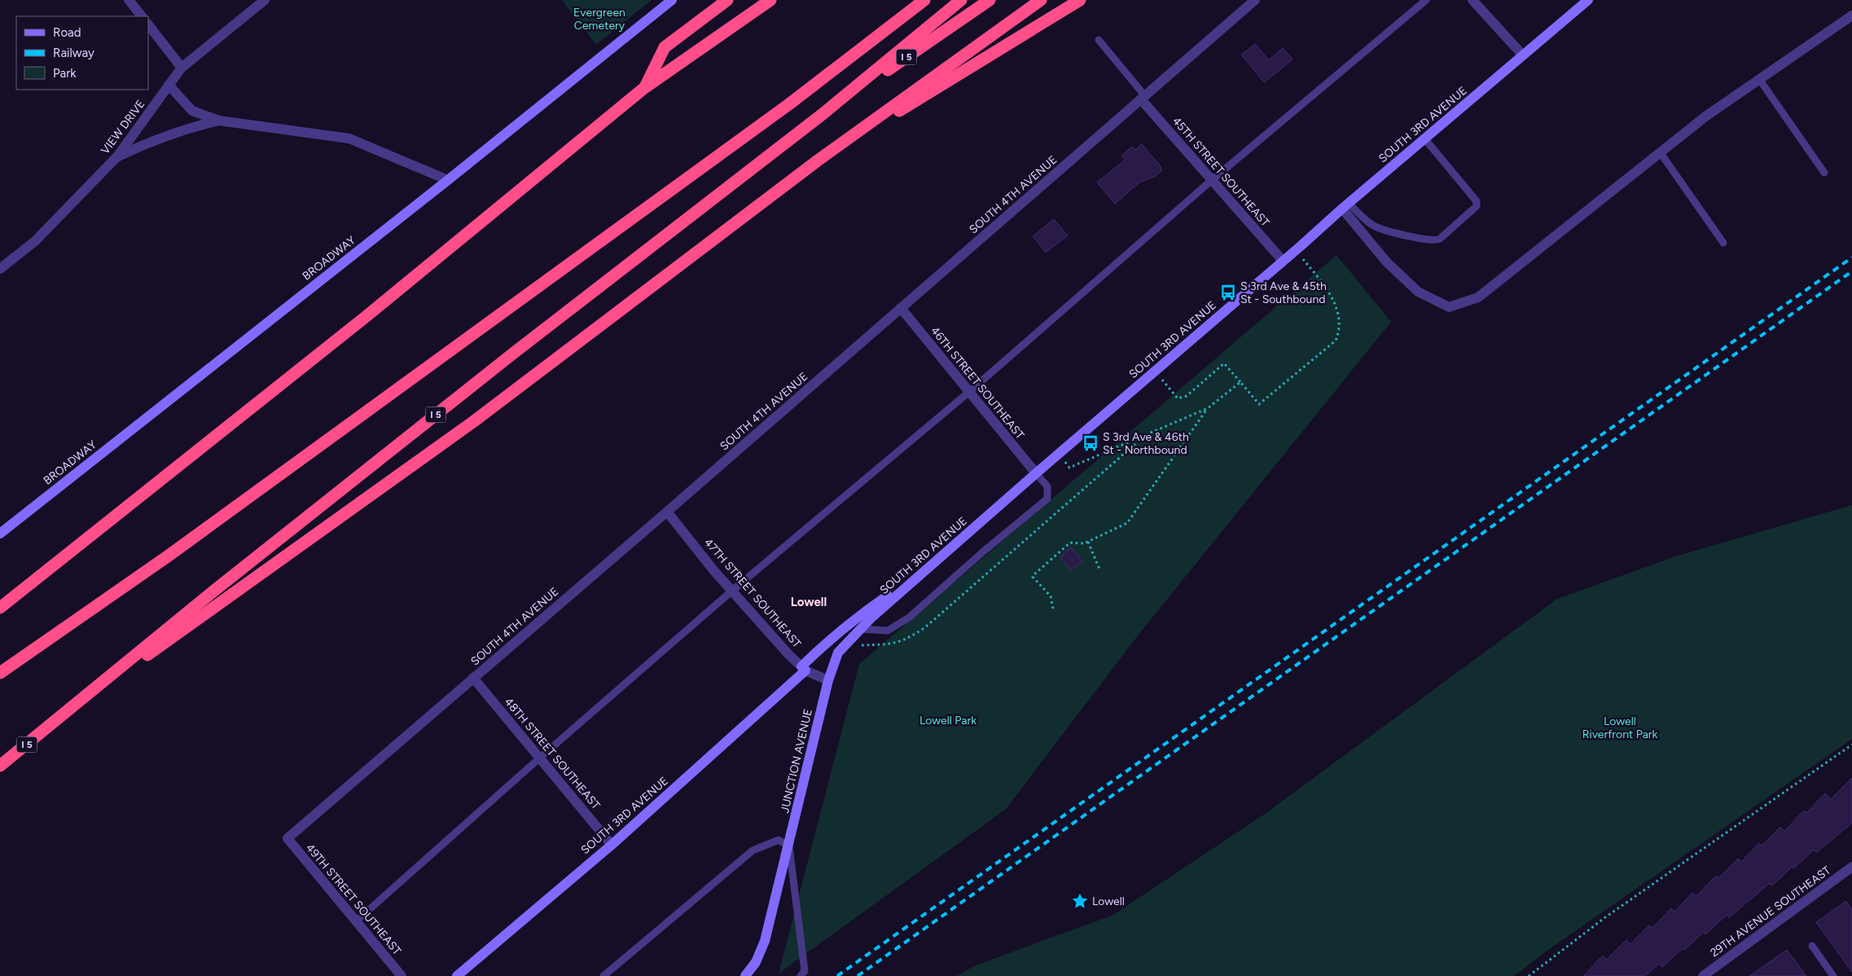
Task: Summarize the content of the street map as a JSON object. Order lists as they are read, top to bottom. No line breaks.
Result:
{"streets":{"highway":["I 5"],"street":["SOUTH 3RD AVENUE","VIEW DRIVE","45TH STREET SOUTHEAST","SOUTH 4TH AVENUE","BROADWAY","46TH STREET SOUTHEAST","47TH STREET SOUTHEAST","48TH STREET SOUTHEAST","JUNCTION AVENUE","49TH STREET SOUTHEAST","29TH AVENUE SOUTHEAST"]},"crossings":[["SOUTH 3RD AVENUE","45TH STREET SOUTHEAST"],["SOUTH 3RD AVENUE","46TH STREET SOUTHEAST"],["SOUTH 3RD AVENUE","47TH STREET SOUTHEAST"],["SOUTH 3RD AVENUE","48TH STREET SOUTHEAST"],["SOUTH 3RD AVENUE","JUNCTION AVENUE"],["45TH STREET SOUTHEAST","SOUTH 4TH AVENUE"],["SOUTH 4TH AVENUE","46TH STREET SOUTHEAST"],["SOUTH 4TH AVENUE","47TH STREET SOUTHEAST"],["SOUTH 4TH AVENUE","48TH STREET SOUTHEAST"],["SOUTH 4TH AVENUE","49TH STREET SOUTHEAST"],["47TH STREET SOUTHEAST","JUNCTION AVENUE"]],"districts":["Lowell"],"parks":["Evergreen Cemetery","Lowell Park","Lowell Riverfront Park"],"places":{"bus stop":["S 3rd Ave & 45th St - Southbound","S 3rd Ave & 46th St - Northbound"],"place":["Lowell"]},"legend":["Road","Railway","Park"]}
